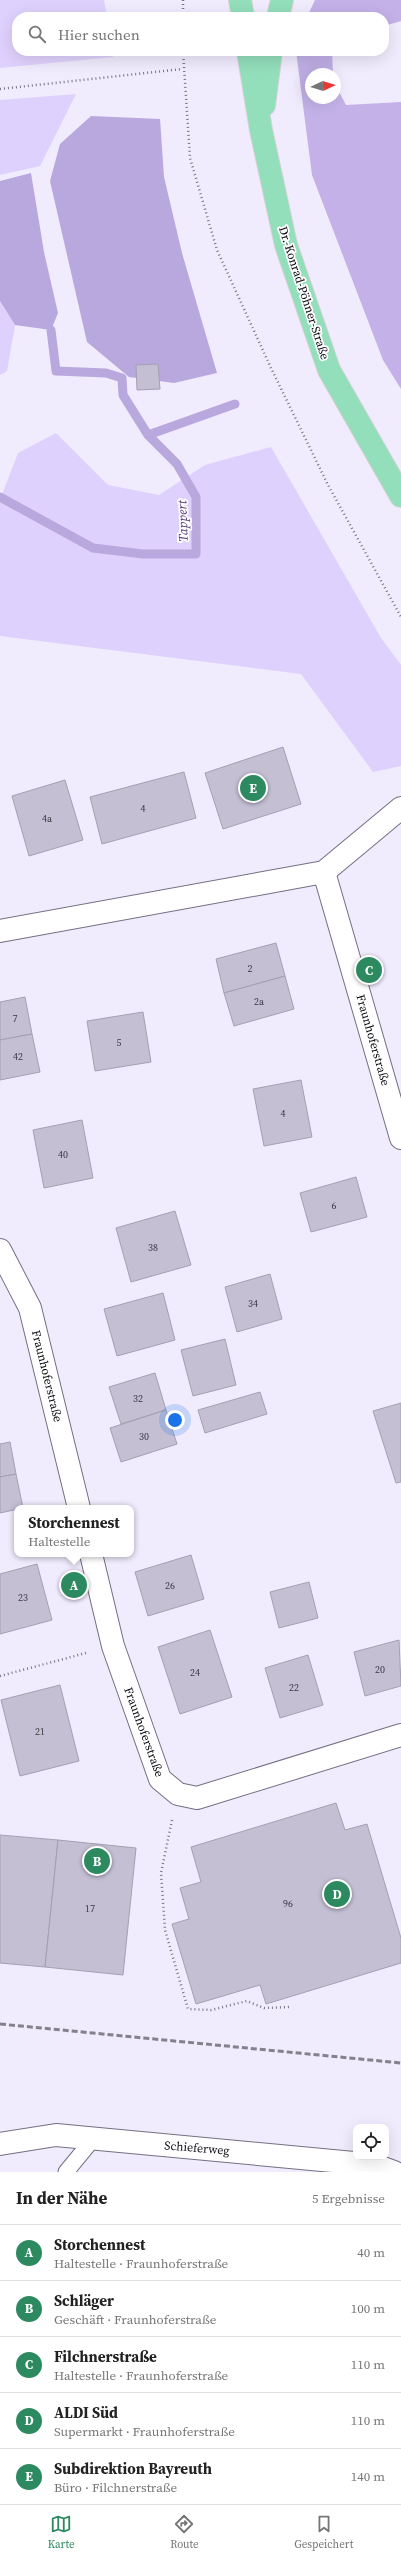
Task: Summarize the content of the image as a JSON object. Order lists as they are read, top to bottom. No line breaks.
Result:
{"streets":{"main road":["Dr.-Konrad-Pöhner-Straße"],"street":["Fraunhoferstraße","Schieferweg"]},"water":["Tappert"],"house_numbers":["4","4a","2","2a","7","5","42","4","40","6","38","34","32","30","26","23","20","24","22","21","96","17"],"north":"right","page":{"search":"Hier suchen","pins":["E","C","A","B","D"],"popup":["Storchennest","Haltestelle"],"heading":["In der Nähe","5 Ergebnisse"],"list":[{"mark":"A","name":"Storchennest","note":"Haltestelle · Fraunhoferstraße","value":"40 m"},{"mark":"B","name":"Schläger","note":"Geschäft · Fraunhoferstraße","value":"100 m"},{"mark":"C","name":"Filchnerstraße","note":"Haltestelle · Fraunhoferstraße","value":"110 m"},{"mark":"D","name":"ALDI Süd","note":"Supermarkt · Fraunhoferstraße","value":"110 m"},{"mark":"E","name":"Subdirektion Bayreuth","note":"Büro · Filchnerstraße","value":"140 m"}],"nav":["Karte","Route","Gespeichert"]}}
